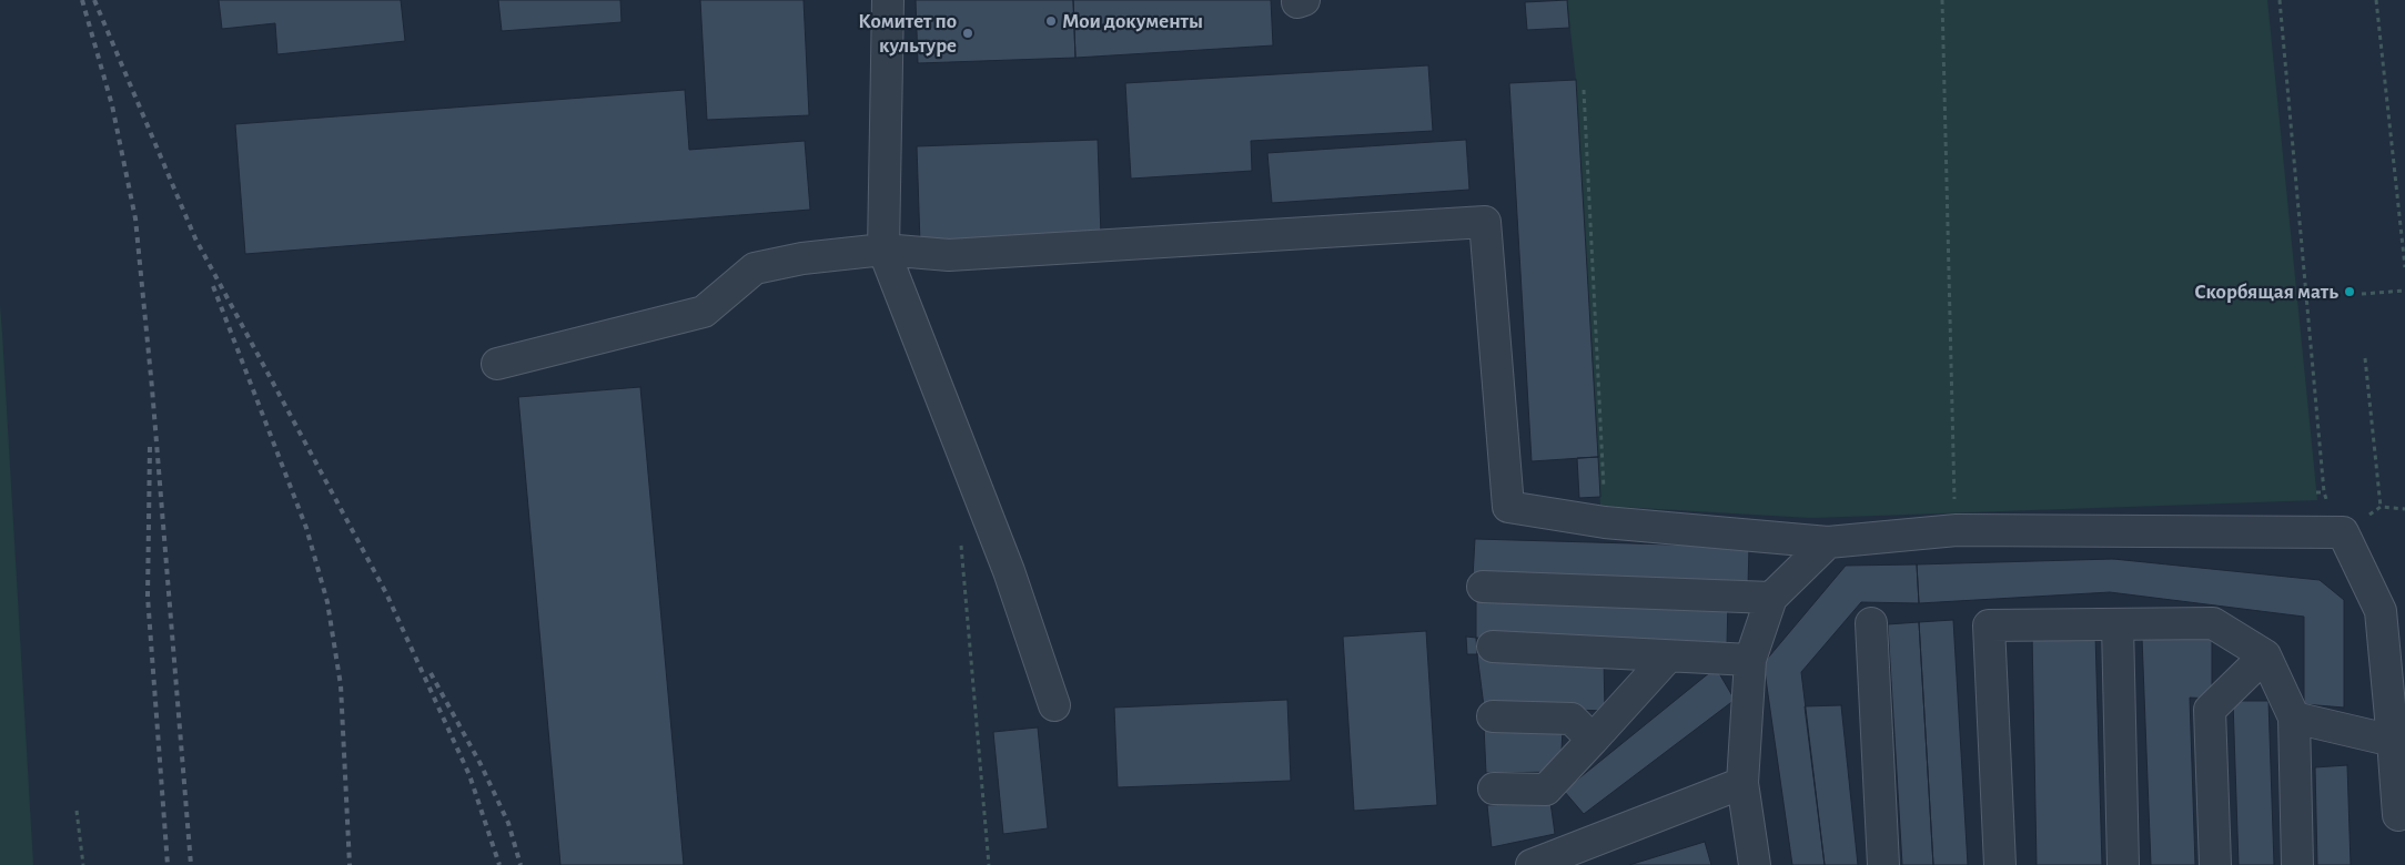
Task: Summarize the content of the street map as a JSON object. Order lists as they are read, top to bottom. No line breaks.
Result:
{"places":["Мои документы","Комитет по культуре","Скорбящая мать"]}
